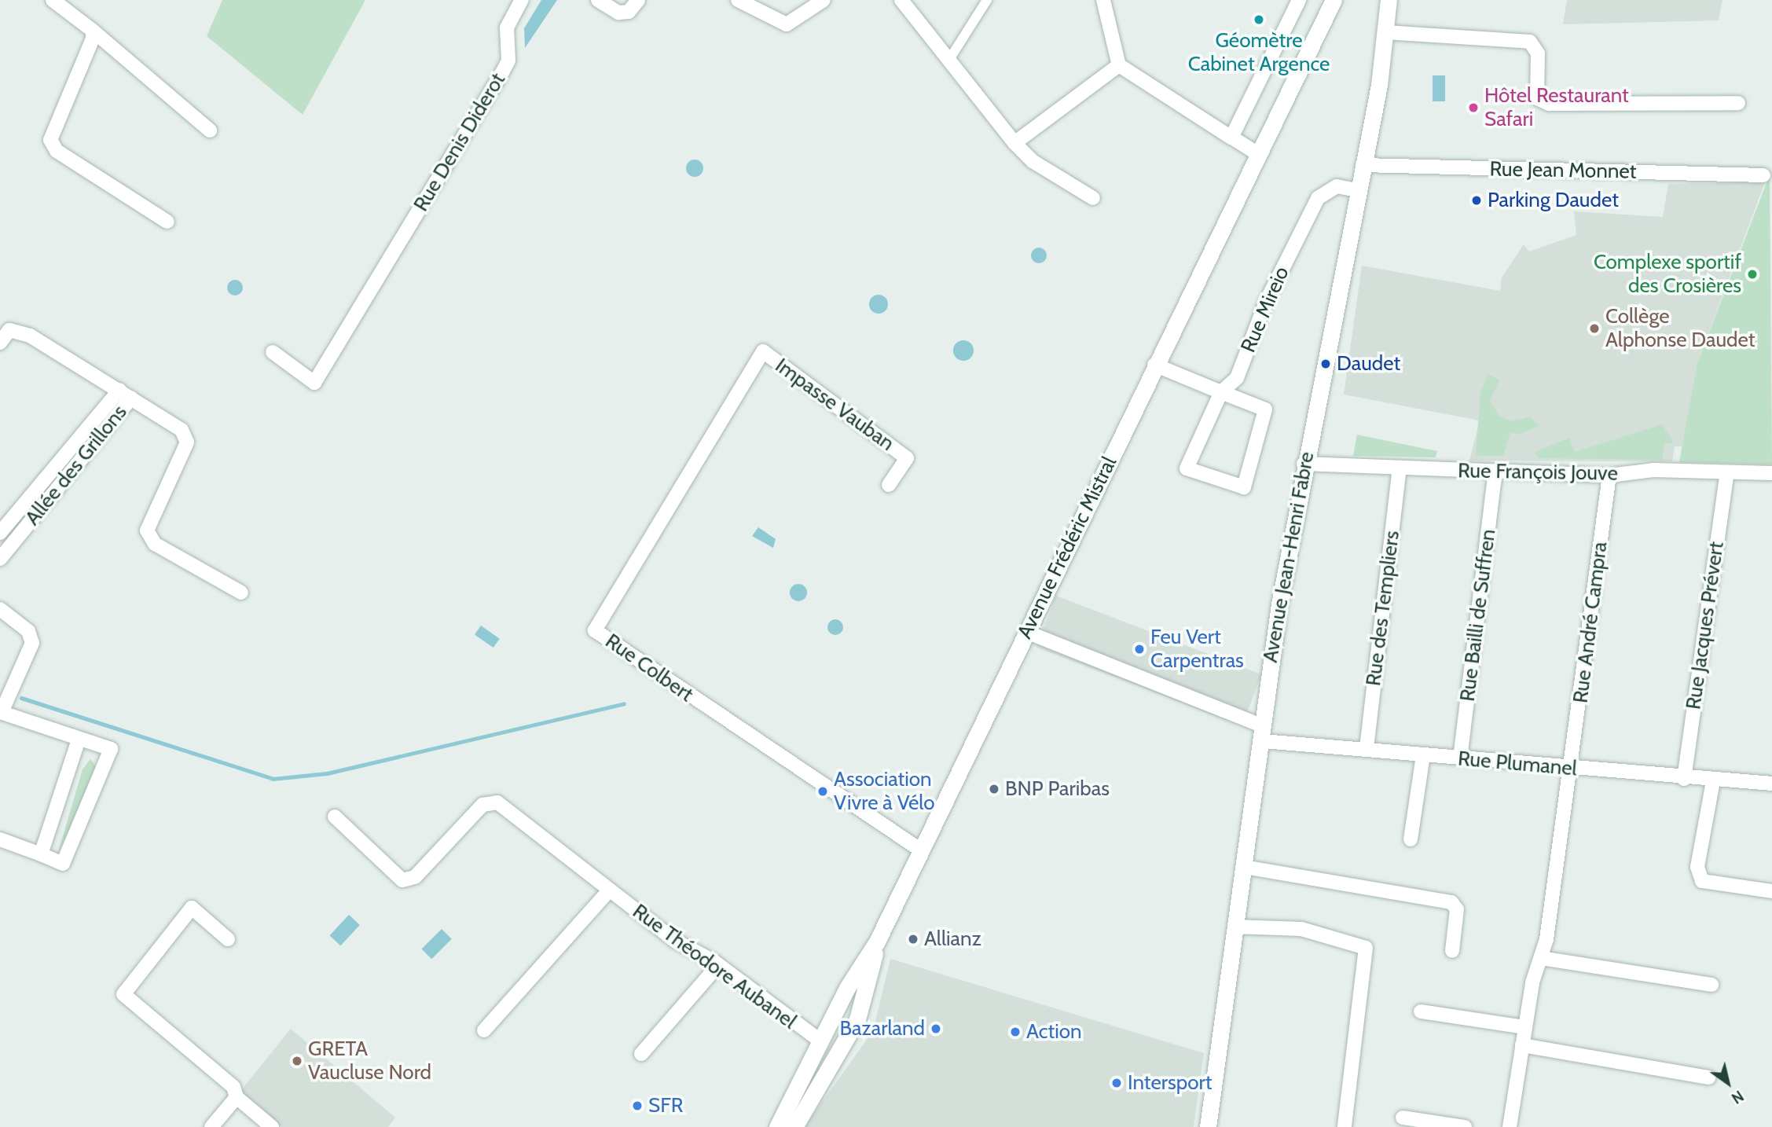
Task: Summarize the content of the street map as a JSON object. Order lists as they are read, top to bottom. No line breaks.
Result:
{"streets":{"main road":["Avenue Frédéric Mistral","Avenue Jean-Henri Fabre"],"street":["Rue Denis Diderot","Rue Jean Monnet","Rue Mireio","Impasse Vauban","Allée des Grillons","Rue François Jouve","Rue des Templiers","Rue Bailli de Suffren","Rue André Campra","Rue Jacques Prévert","Rue Colbert","Rue Plumanel","Rue Théodore Aubanel"]},"crossings":[["Rue Jean Monnet","Avenue Jean-Henri Fabre"],["Rue Mireio","Avenue Jean-Henri Fabre"],["Impasse Vauban","Rue Colbert"],["Rue François Jouve","Avenue Jean-Henri Fabre"],["Rue François Jouve","Rue des Templiers"],["Rue François Jouve","Rue Bailli de Suffren"],["Rue François Jouve","Rue André Campra"],["Rue François Jouve","Rue Jacques Prévert"],["Avenue Frédéric Mistral","Rue Colbert"],["Avenue Frédéric Mistral","Rue Plumanel"],["Avenue Frédéric Mistral","Rue Théodore Aubanel"],["Avenue Jean-Henri Fabre","Rue Plumanel"],["Rue des Templiers","Rue Plumanel"],["Rue Bailli de Suffren","Rue Plumanel"],["Rue André Campra","Rue Plumanel"],["Rue Jacques Prévert","Rue Plumanel"]],"places":["Géomètre Cabinet Argence","Hôtel Restaurant Safari","Parking Daudet","Complexe sportif des Crosières","Collège Alphonse Daudet","Daudet","Feu Vert Carpentras","BNP Paribas","Association Vivre à Vélo","Allianz","Bazarland","Action","GRETA Vaucluse Nord","Intersport","SFR"],"north":"bottom right"}
